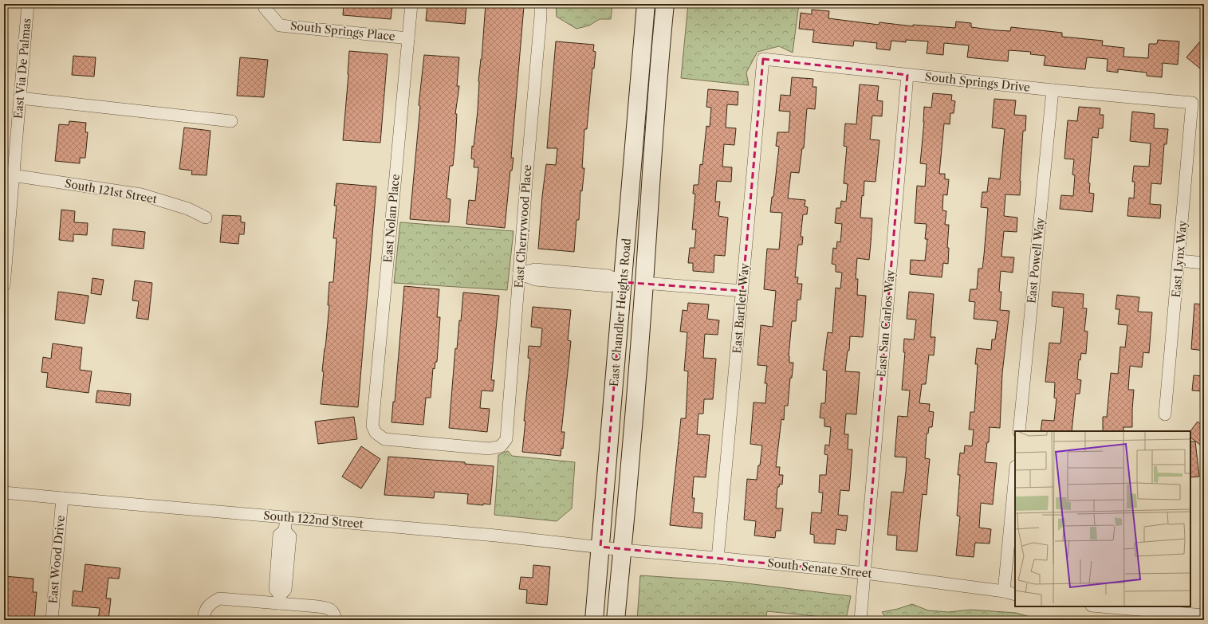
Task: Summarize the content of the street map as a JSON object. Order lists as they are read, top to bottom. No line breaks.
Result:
{"streets":{"main road":["East Chandler Heights Road"],"street":["South Springs Place","East Via De Palmas","South Springs Drive","South 121st Street","East Nolan Place","East Cherrywood Place","East Lynx Way","East Powell Way","East Bartlett Way","East San Carlos Way","South 122nd Street","East Wood Drive","South Senate Street"]},"crossings":[["South Springs Place","East Nolan Place"],["East Via De Palmas","South 121st Street"],["South Springs Drive","East Lynx Way"],["South Springs Drive","East Powell Way"],["South Springs Drive","East Bartlett Way"],["South Springs Drive","East San Carlos Way"],["East Nolan Place","East Cherrywood Place"],["East Bartlett Way","South Senate Street"],["East Chandler Heights Road","South 122nd Street"],["East Chandler Heights Road","South Senate Street"],["East San Carlos Way","South Senate Street"],["South 122nd Street","East Wood Drive"],["South 122nd Street","South Senate Street"]]}
